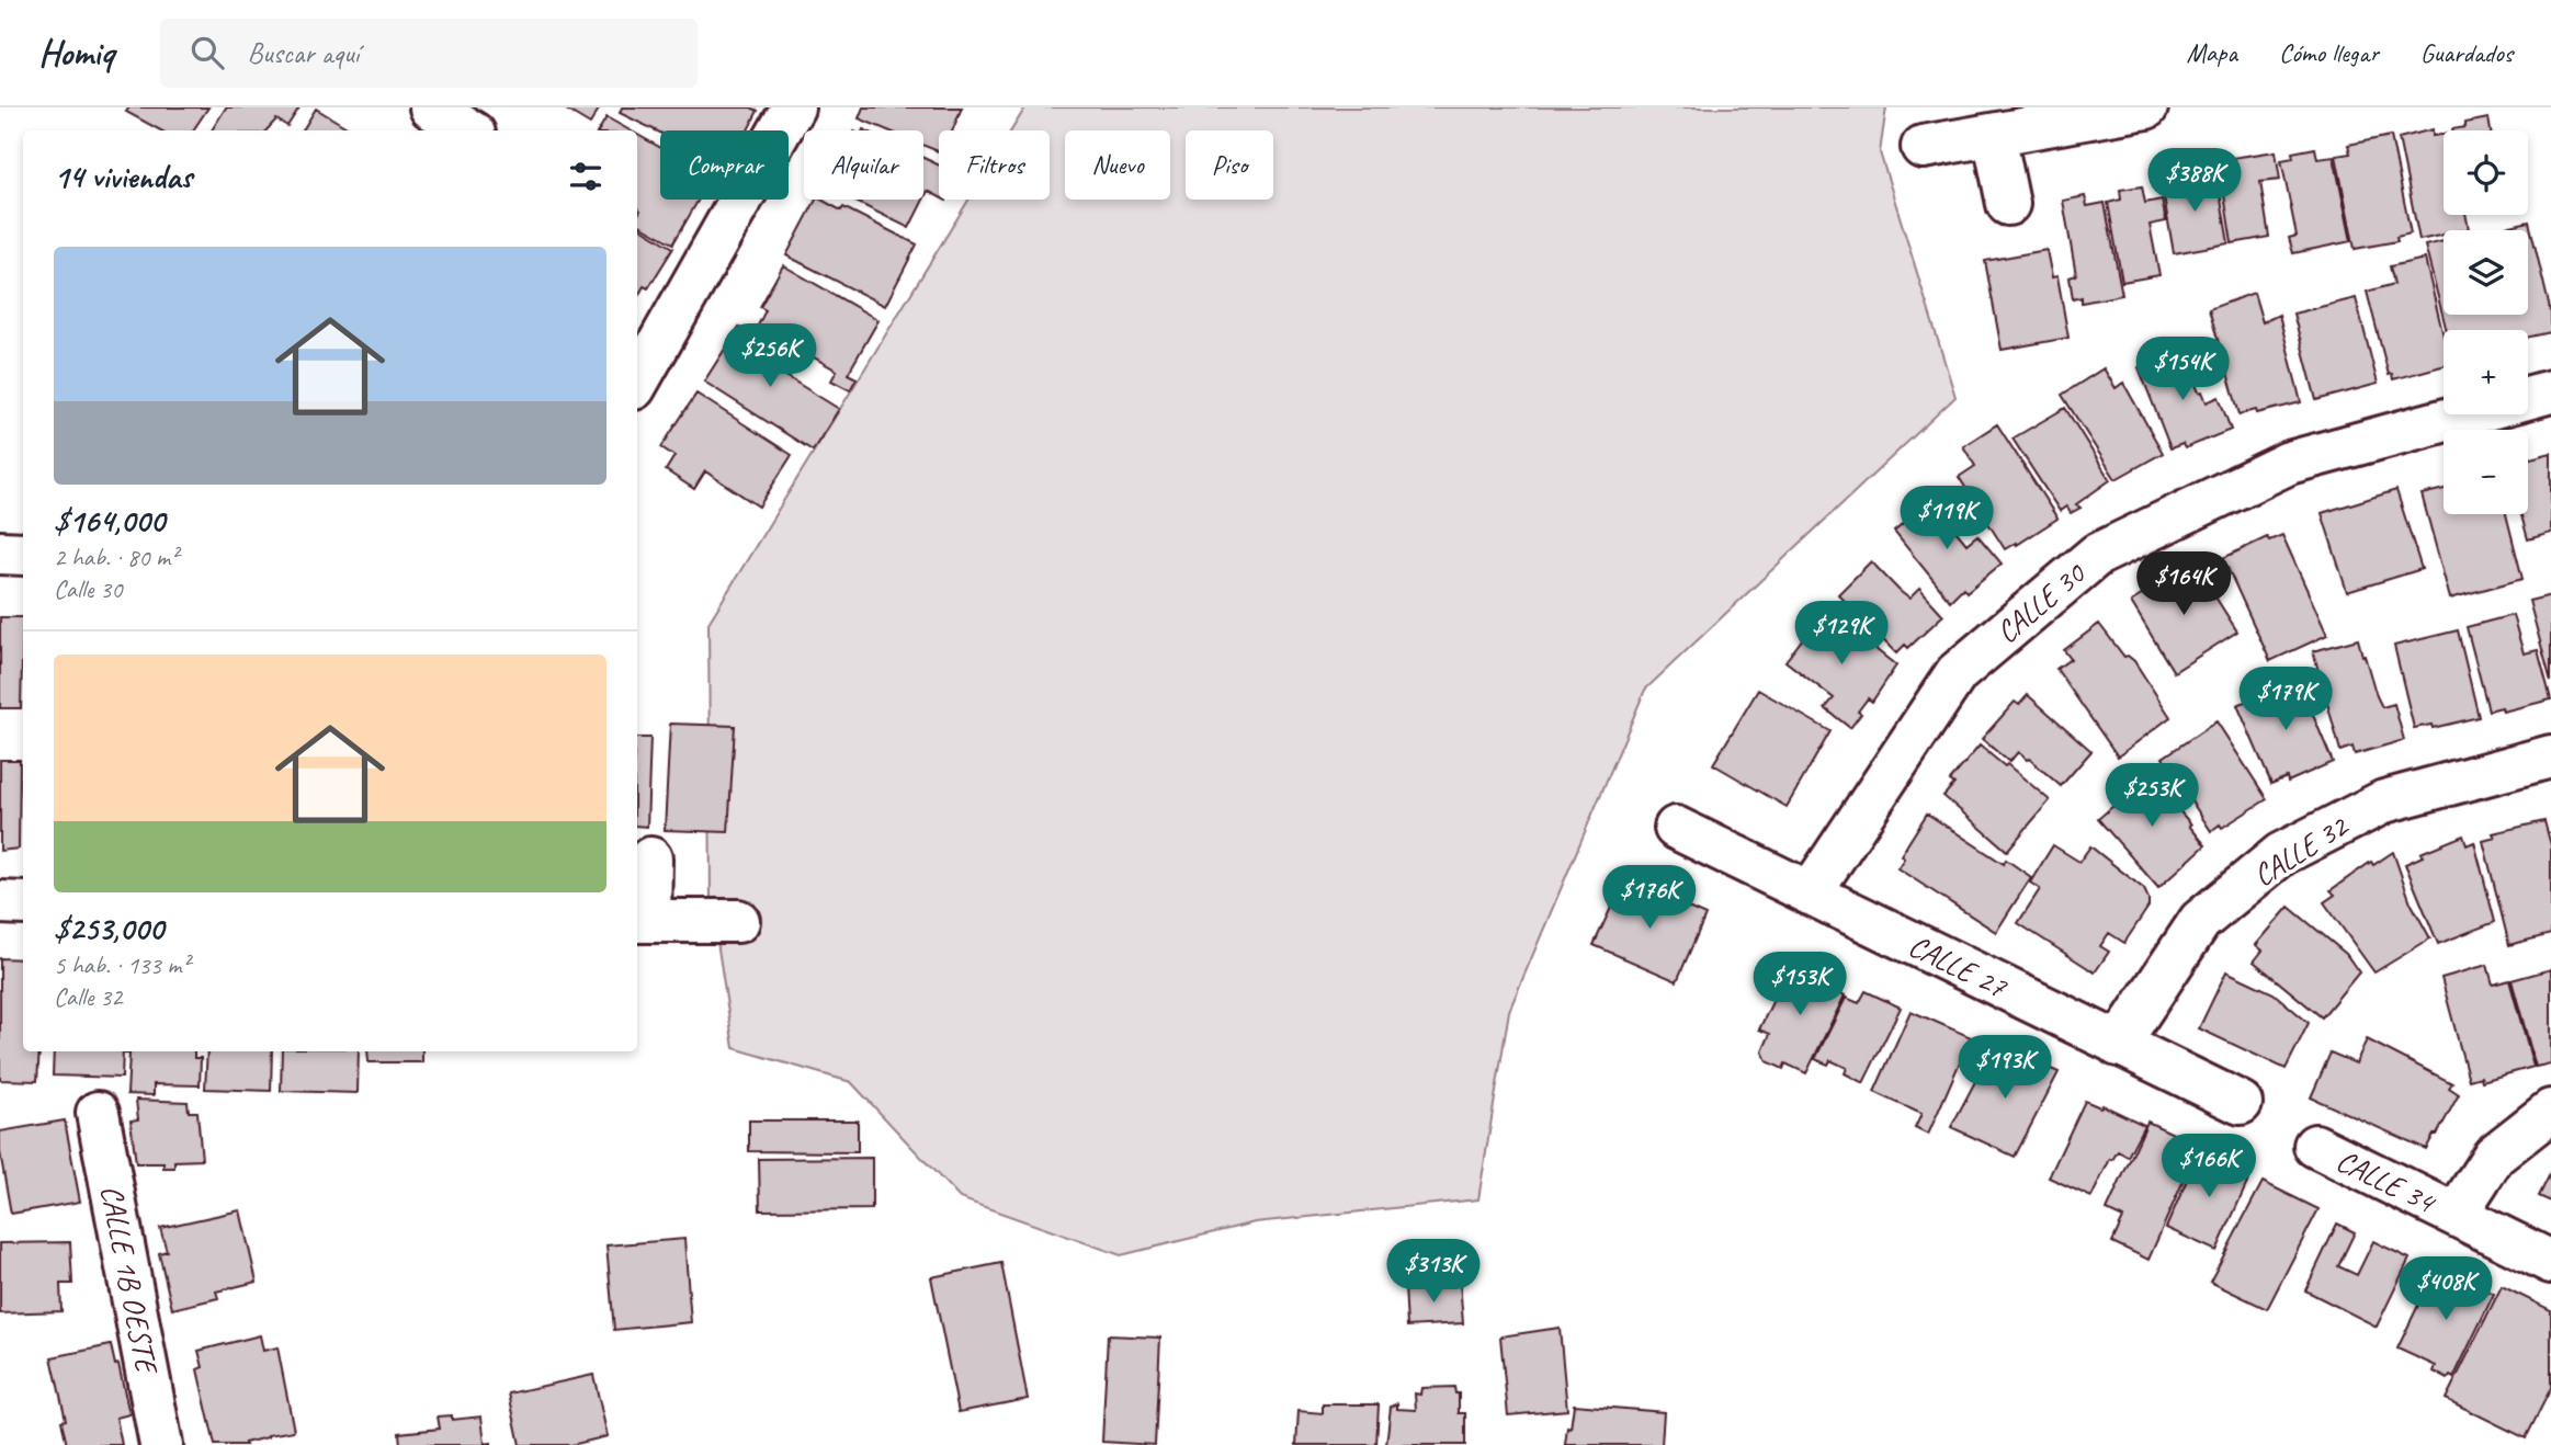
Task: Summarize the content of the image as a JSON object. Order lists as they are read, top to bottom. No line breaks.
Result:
{"streets":{"street":["CALLE 30","CALLE 32","CALLE 27","CALLE 34","CALLE 1B OESTE"]},"crossings":[["CALLE 30","CALLE 27"],["CALLE 32","CALLE 27"]],"page":{"header":"Homiq","search":"Buscar aquí","nav":["Mapa","Cómo llegar","Guardados"],"map_buttons":["+","−"],"chip":["Comprar","Alquilar","Filtros","Nuevo","Piso"],"heading":"14 viviendas","price":["$388K","$256K","$154K","$119K","$164K","$129K","$179K","$253K","$176K","$153K","$193K","$166K","$313K","$408K"],"list":[{"name":"$164,000","note":"2 hab. · 80 m² · Calle 30"},{"name":"$253,000","note":"5 hab. · 133 m² · Calle 32"}]}}
